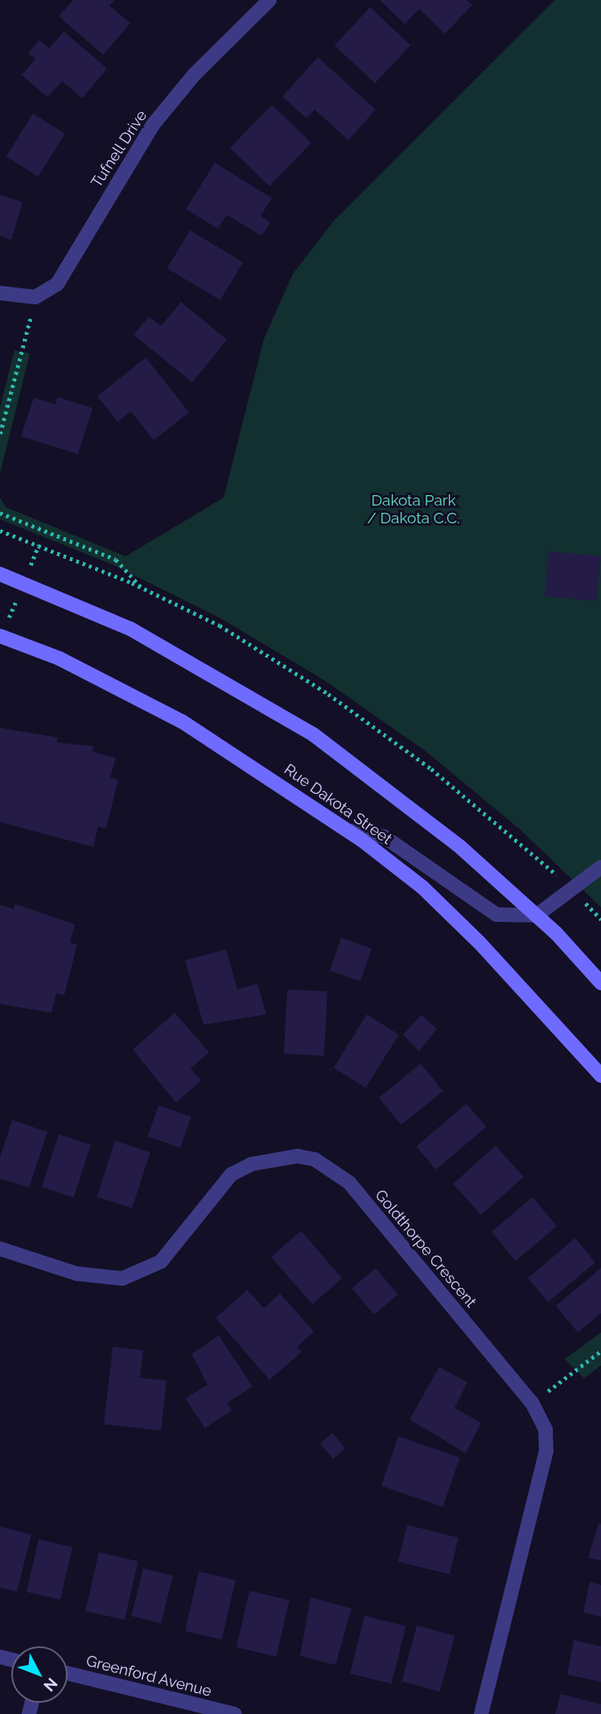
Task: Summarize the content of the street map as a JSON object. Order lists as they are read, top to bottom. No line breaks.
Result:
{"streets":{"main road":["Rue Dakota Street"],"street":["Tufnell Drive","Goldthorpe Crescent","Greenford Avenue"]},"parks":["Dakota Park / Dakota C.C."],"north":"bottom right"}
